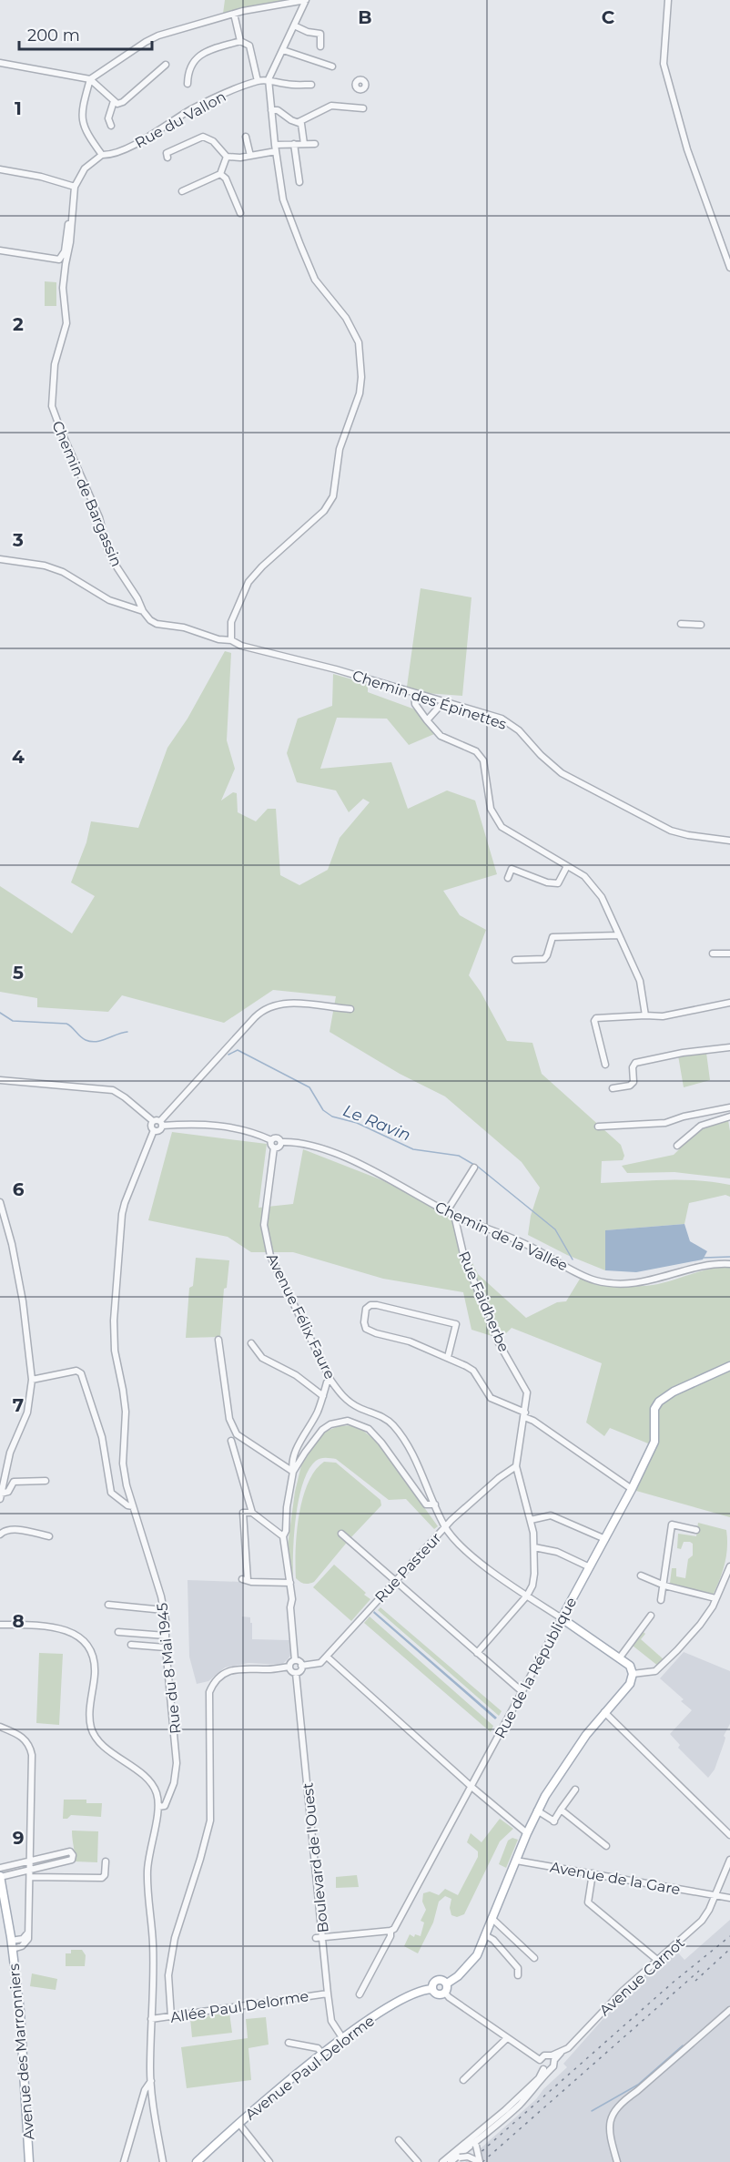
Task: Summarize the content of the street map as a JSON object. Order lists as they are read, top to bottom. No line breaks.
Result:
{"streets":{"main road":["Avenue Félix Faure","Rue de la République","Avenue des Marronniers","Avenue Paul Delorme"],"street":["Rue du Vallon","Chemin de Bargassin","Chemin des Épinettes","Chemin de la Vallée","Rue Faidherbe","Rue Pasteur","Rue du 8 Mai 1945","Boulevard de l'Ouest","Avenue de la Gare","Avenue Carnot","Allée Paul Delorme"]},"crossings":[["Rue du Vallon","Chemin de Bargassin"],["Chemin de Bargassin","Chemin des Épinettes"],["Chemin de la Vallée","Rue Faidherbe"],["Chemin de la Vallée","Avenue Félix Faure"],["Rue Faidherbe","Rue Pasteur"],["Avenue Félix Faure","Rue Pasteur"],["Avenue Félix Faure","Rue de la République"],["Rue Pasteur","Boulevard de l'Ouest"],["Rue du 8 Mai 1945","Allée Paul Delorme"],["Boulevard de l'Ouest","Allée Paul Delorme"],["Boulevard de l'Ouest","Avenue Paul Delorme"],["Avenue de la Gare","Avenue Carnot"]],"water":["Le Ravin"],"scale_bar":"200 m","grid":{"columns":["B","C"],"rows":["1","2","3","4","5","6","7","8","9"]}}
